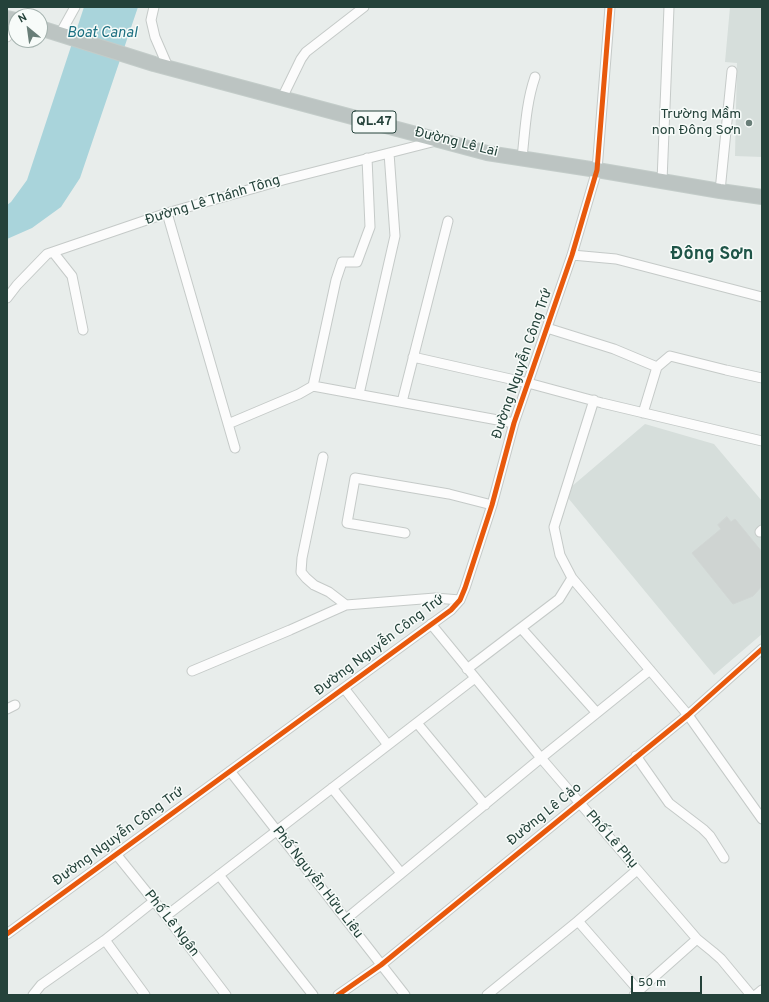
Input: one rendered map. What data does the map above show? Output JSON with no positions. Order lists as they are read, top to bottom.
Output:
{
  "streets": {
    "highway": ["QL.47", "Đường Lê Lai"],
    "street": [
      "Đường Lê Thánh Tông",
      "Đường Nguyễn Công Trứ",
      "Đường Lê Cảo",
      "Phố Lê Phụ",
      "Phố Nguyễn Hữu Liêu",
      "Phố Lê Ngân"
    ]
  },
  "crossings": [
    ["Đường Lê Lai", "Đường Lê Thánh Tông"],
    ["Đường Lê Lai", "Đường Nguyễn Công Trứ"],
    ["Đường Nguyễn Công Trứ", "Phố Lê Phụ"],
    ["Đường Nguyễn Công Trứ", "Phố Nguyễn Hữu Liêu"],
    ["Đường Nguyễn Công Trứ", "Phố Lê Ngân"],
    ["Đường Lê Cảo", "Phố Lê Phụ"],
    ["Đường Lê Cảo", "Phố Nguyễn Hữu Liêu"]
  ],
  "districts": ["Đông Sơn"],
  "water": ["Boat Canal"],
  "places": ["Trường Mầm non Đông Sơn"],
  "scale_bar": "50 m",
  "north": "top left"
}
